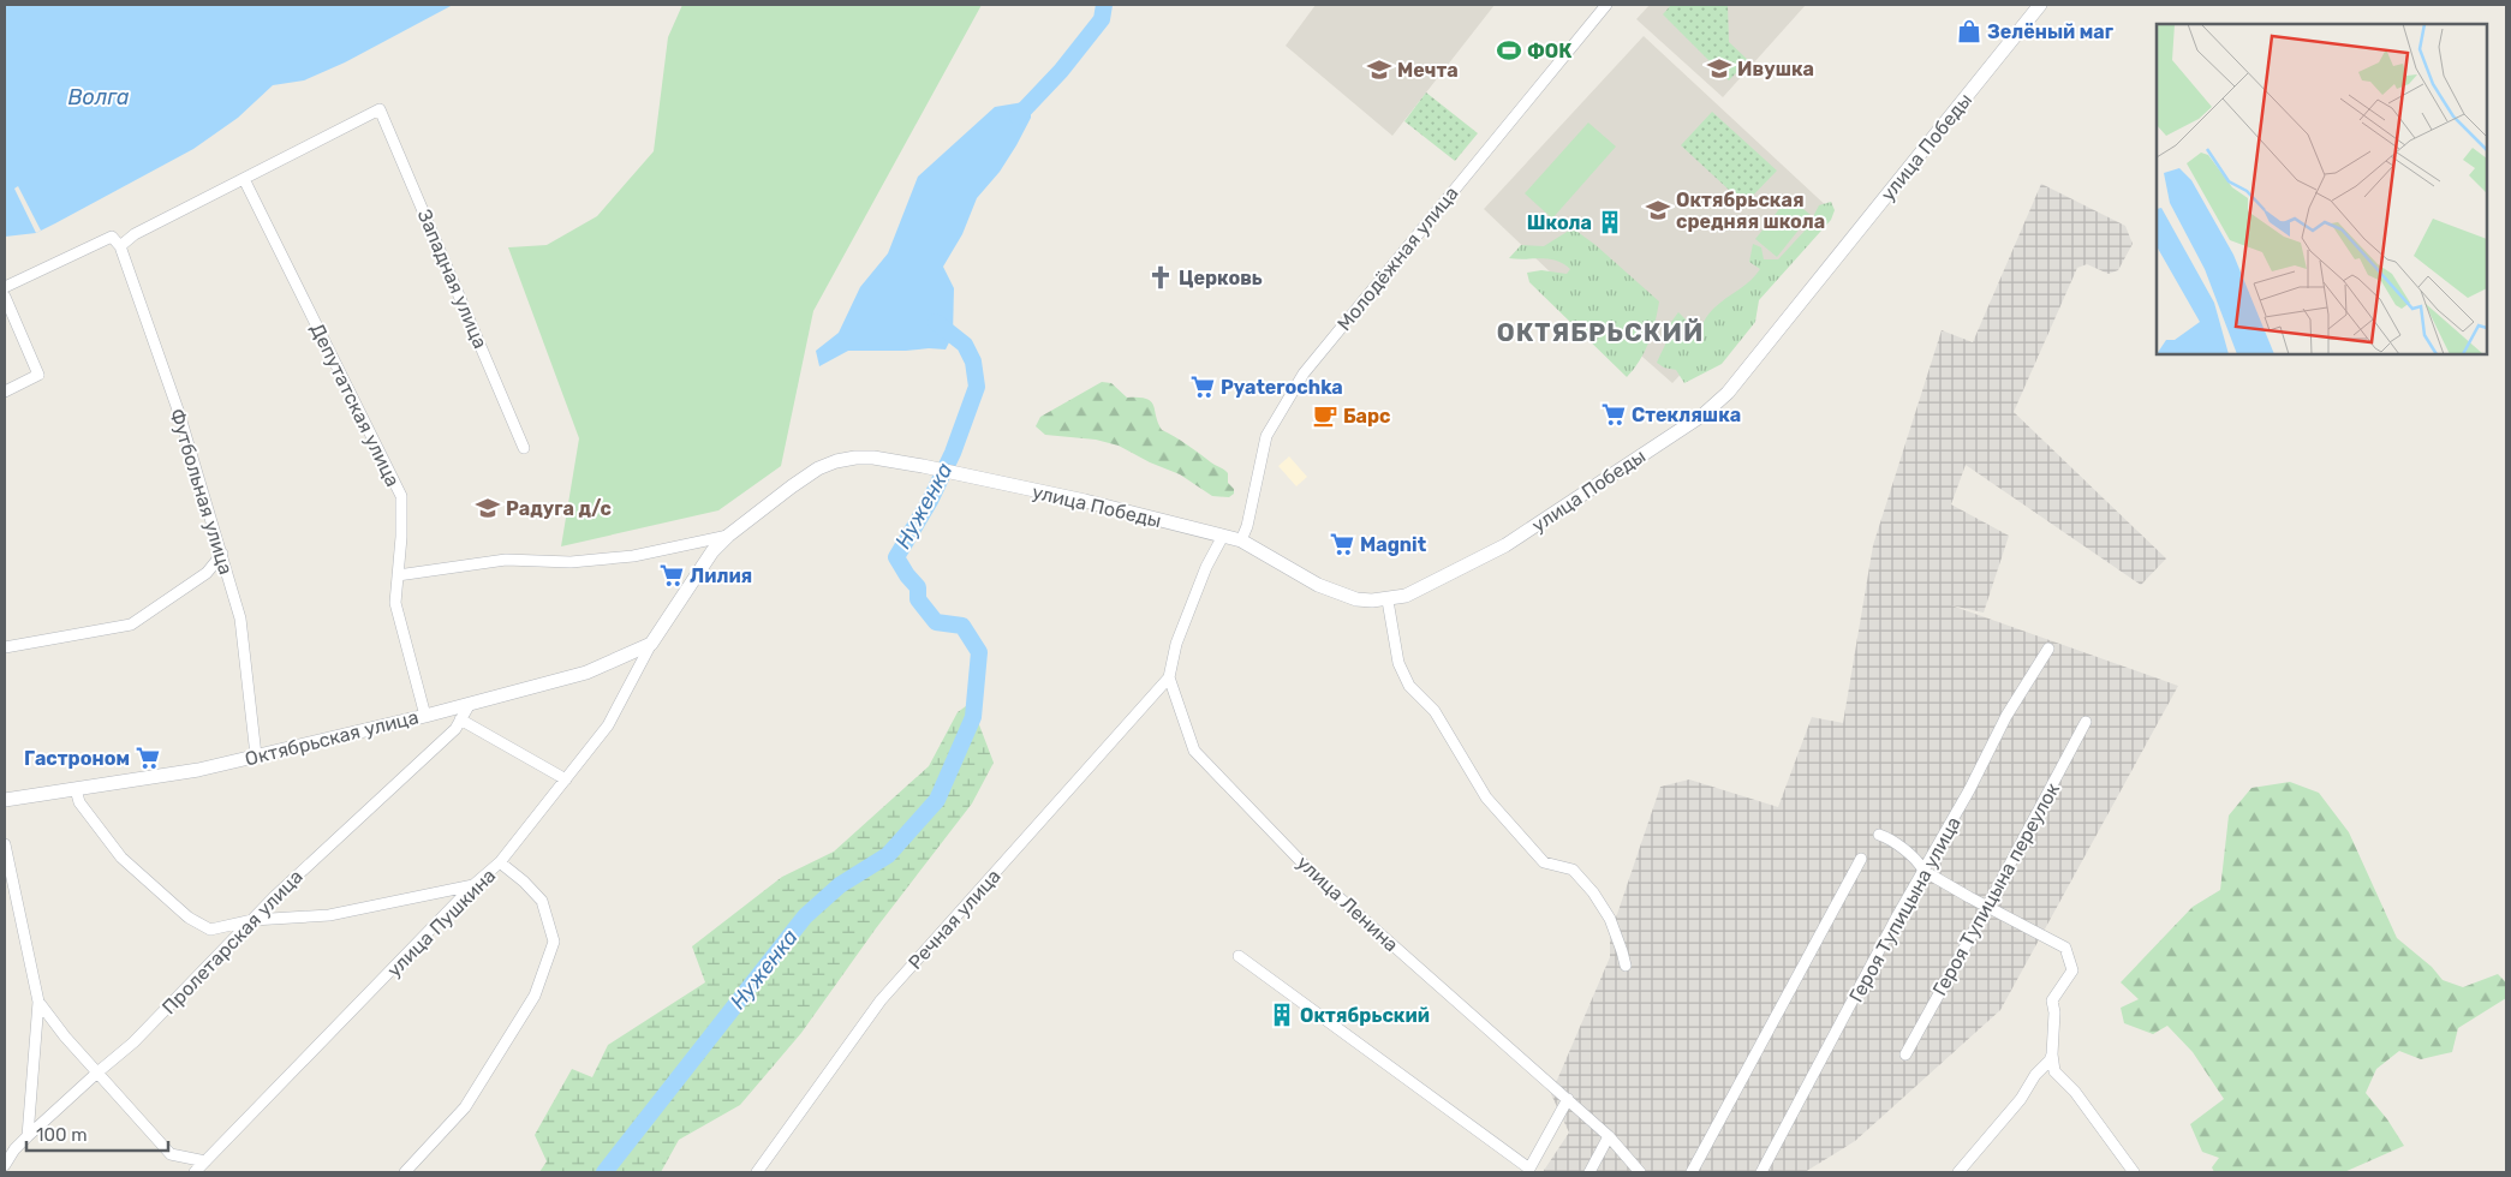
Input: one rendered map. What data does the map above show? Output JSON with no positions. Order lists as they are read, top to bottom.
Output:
{
  "streets": {
    "street": [
      "улица Победы",
      "Молодёжная улица",
      "Западная улица",
      "Депутатская улица",
      "Футбольная улица",
      "Октябрьская улица",
      "Героя Тупицына переулок",
      "улица Ленина",
      "Героя Тупицына улица",
      "Речная улица",
      "улица Пушкина",
      "Пролетарская улица"
    ]
  },
  "crossings": [
    ["улица Победы", "Молодёжная улица"],
    ["улица Победы", "Октябрьская улица"],
    ["улица Победы", "улица Пушкина"],
    ["Западная улица", "Депутатская улица"],
    ["Депутатская улица", "Октябрьская улица"],
    ["Футбольная улица", "Октябрьская улица"],
    ["Октябрьская улица", "улица Пушкина"],
    ["Октябрьская улица", "Пролетарская улица"],
    ["улица Ленина", "Речная улица"]
  ],
  "districts": ["ОКТЯБРЬСКИЙ"],
  "water": ["Волга", "Нуженка"],
  "places": {
    "shop": ["Зелёный маг"],
    "sports": ["ФОК"],
    "school or university": [
      "Ивушка",
      "Мечта",
      "Октябрьская средняя школа",
      "Радуга д/с"
    ],
    "building": ["Школа", "Октябрьский"],
    "church": ["Церковь"],
    "supermarket": [
      "Pyaterochka",
      "Стекляшка",
      "Magnit",
      "Лилия",
      "Гастроном"
    ],
    "cafe": ["Барс"]
  },
  "scale_bar": "100 m"
}
